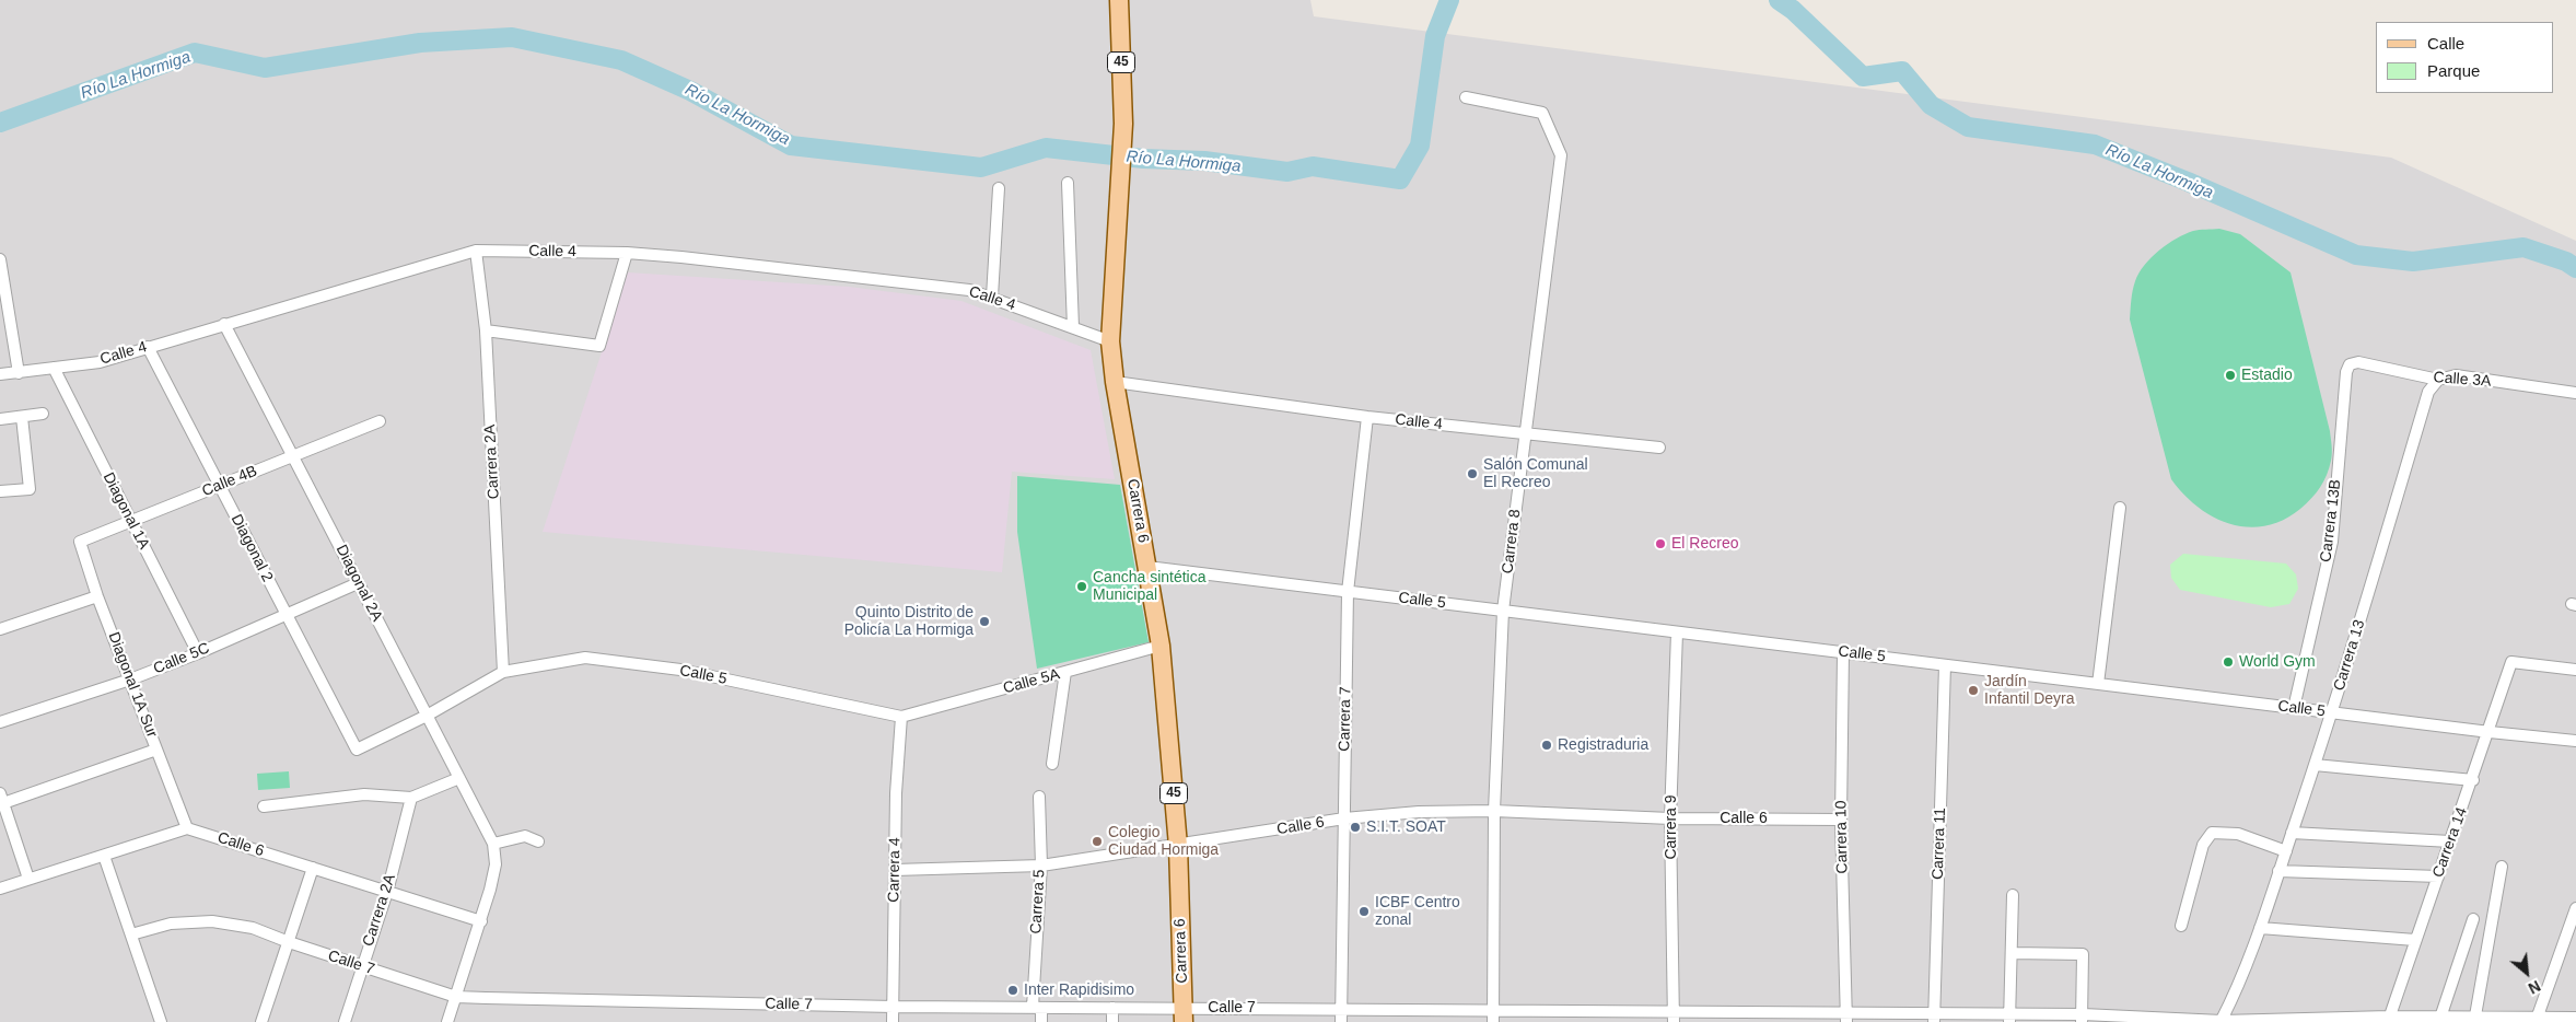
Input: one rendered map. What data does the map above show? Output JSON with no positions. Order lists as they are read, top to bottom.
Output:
{
  "streets": {
    "main road": ["45", "Carrera 6"],
    "street": [
      "Calle 4",
      "Calle 3A",
      "Carrera 2A",
      "Calle 4B",
      "Diagonal 1A",
      "Carrera 13B",
      "Carrera 8",
      "Diagonal 2",
      "Diagonal 2A",
      "Calle 5",
      "Carrera 13",
      "Calle 5C",
      "Calle 5A",
      "Diagonal 1A Sur",
      "Carrera 7",
      "Calle 6",
      "Carrera 9",
      "Carrera 10",
      "Carrera 14",
      "Carrera 11",
      "Carrera 4",
      "Carrera 5",
      "Calle 7"
    ]
  },
  "crossings": [
    ["Calle 4", "Carrera 2A"],
    ["Calle 4", "Diagonal 1A"],
    ["Calle 4", "Carrera 6"],
    ["Calle 4", "Carrera 8"],
    ["Calle 4", "Diagonal 2"],
    ["Calle 4", "Diagonal 2A"],
    ["Calle 4", "Carrera 7"],
    ["Calle 3A", "Carrera 13B"],
    ["Calle 3A", "Carrera 13"],
    ["Carrera 2A", "Calle 5"],
    ["Carrera 2A", "Calle 6"],
    ["Carrera 2A", "Calle 7"],
    ["Calle 4B", "Diagonal 1A"],
    ["Calle 4B", "Diagonal 2"],
    ["Calle 4B", "Diagonal 2A"],
    ["Calle 4B", "Diagonal 1A Sur"],
    ["Diagonal 1A", "Calle 5C"],
    ["Carrera 6", "Calle 5"],
    ["Carrera 6", "Calle 5A"],
    ["Carrera 6", "Calle 6"],
    ["Carrera 6", "Calle 7"],
    ["Carrera 13B", "Calle 5"],
    ["Carrera 8", "Calle 5"],
    ["Carrera 8", "Calle 6"],
    ["Carrera 8", "Calle 7"],
    ["Diagonal 2", "Diagonal 2A"],
    ["Diagonal 2", "Calle 5C"],
    ["Diagonal 2A", "Calle 5C"],
    ["Calle 5", "Carrera 13"],
    ["Calle 5", "Calle 5A"],
    ["Calle 5", "Carrera 7"],
    ["Calle 5", "Carrera 9"],
    ["Calle 5", "Carrera 10"],
    ["Calle 5", "Carrera 14"],
    ["Calle 5", "Carrera 11"],
    ["Calle 5", "Carrera 4"],
    ["Carrera 13", "Calle 7"],
    ["Calle 5C", "Diagonal 1A Sur"],
    ["Calle 5A", "Carrera 4"],
    ["Diagonal 1A Sur", "Calle 6"],
    ["Carrera 7", "Calle 6"],
    ["Carrera 7", "Calle 7"],
    ["Calle 6", "Carrera 9"],
    ["Calle 6", "Carrera 10"],
    ["Calle 6", "Carrera 4"],
    ["Calle 6", "Carrera 5"],
    ["Carrera 9", "Calle 7"],
    ["Carrera 10", "Calle 7"],
    ["Carrera 14", "Calle 7"],
    ["Carrera 11", "Calle 7"],
    ["Carrera 4", "Calle 7"],
    ["Carrera 5", "Calle 7"]
  ],
  "water": ["Río La Hormiga"],
  "places": [
    "Estadio",
    "Salón Comunal El Recreo",
    "El Recreo",
    "Cancha sintética Municipal",
    "Quinto Distrito de Policía La Hormiga",
    "World Gym",
    "Jardín Infantil Deyra",
    "Registraduria",
    "S.I.T. SOAT",
    "Colegio Ciudad Hormiga",
    "ICBF Centro zonal",
    "Inter Rapidisimo"
  ],
  "legend": ["Calle", "Parque"],
  "north": "bottom right"
}
